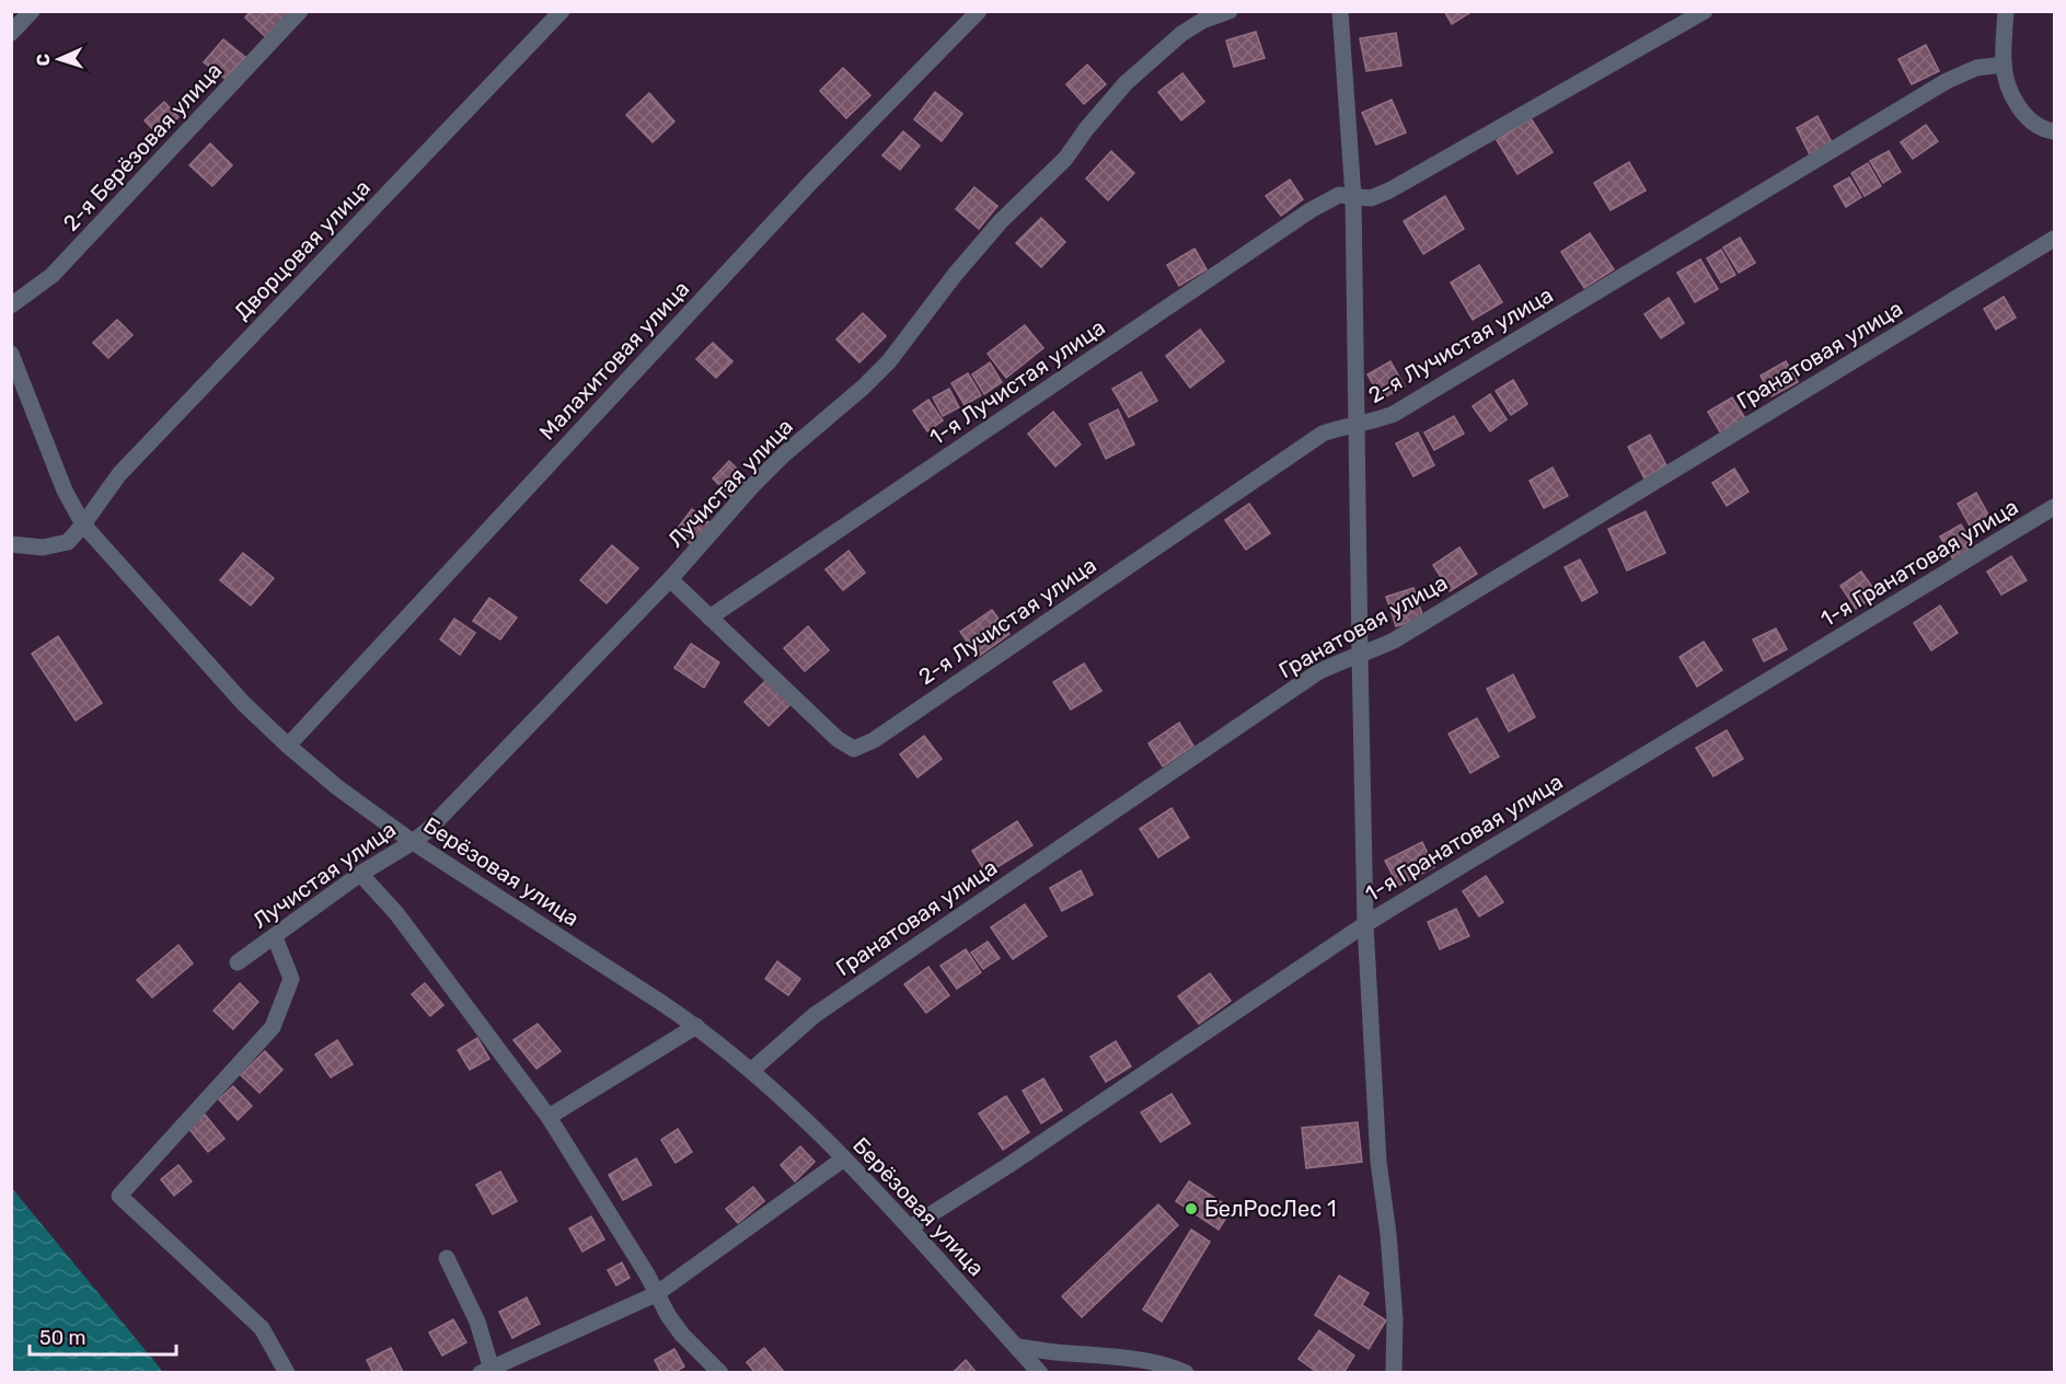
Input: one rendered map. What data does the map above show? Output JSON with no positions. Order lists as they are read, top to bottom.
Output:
{
  "streets": {
    "street": [
      "2-я Берёзовая улица",
      "Дворцовая улица",
      "2-я Лучистая улица",
      "Гранатовая улица",
      "Малахитовая улица",
      "1-я Лучистая улица",
      "Лучистая улица",
      "1-я Гранатовая улица",
      "Берёзовая улица"
    ]
  },
  "crossings": [
    ["Дворцовая улица", "Берёзовая улица"],
    ["2-я Лучистая улица", "1-я Лучистая улица"],
    ["Гранатовая улица", "Берёзовая улица"],
    ["Малахитовая улица", "Берёзовая улица"],
    ["Лучистая улица", "Берёзовая улица"],
    ["1-я Гранатовая улица", "Берёзовая улица"]
  ],
  "places": ["БелРосЛес 1"],
  "scale_bar": "50 m",
  "north": "left"
}
